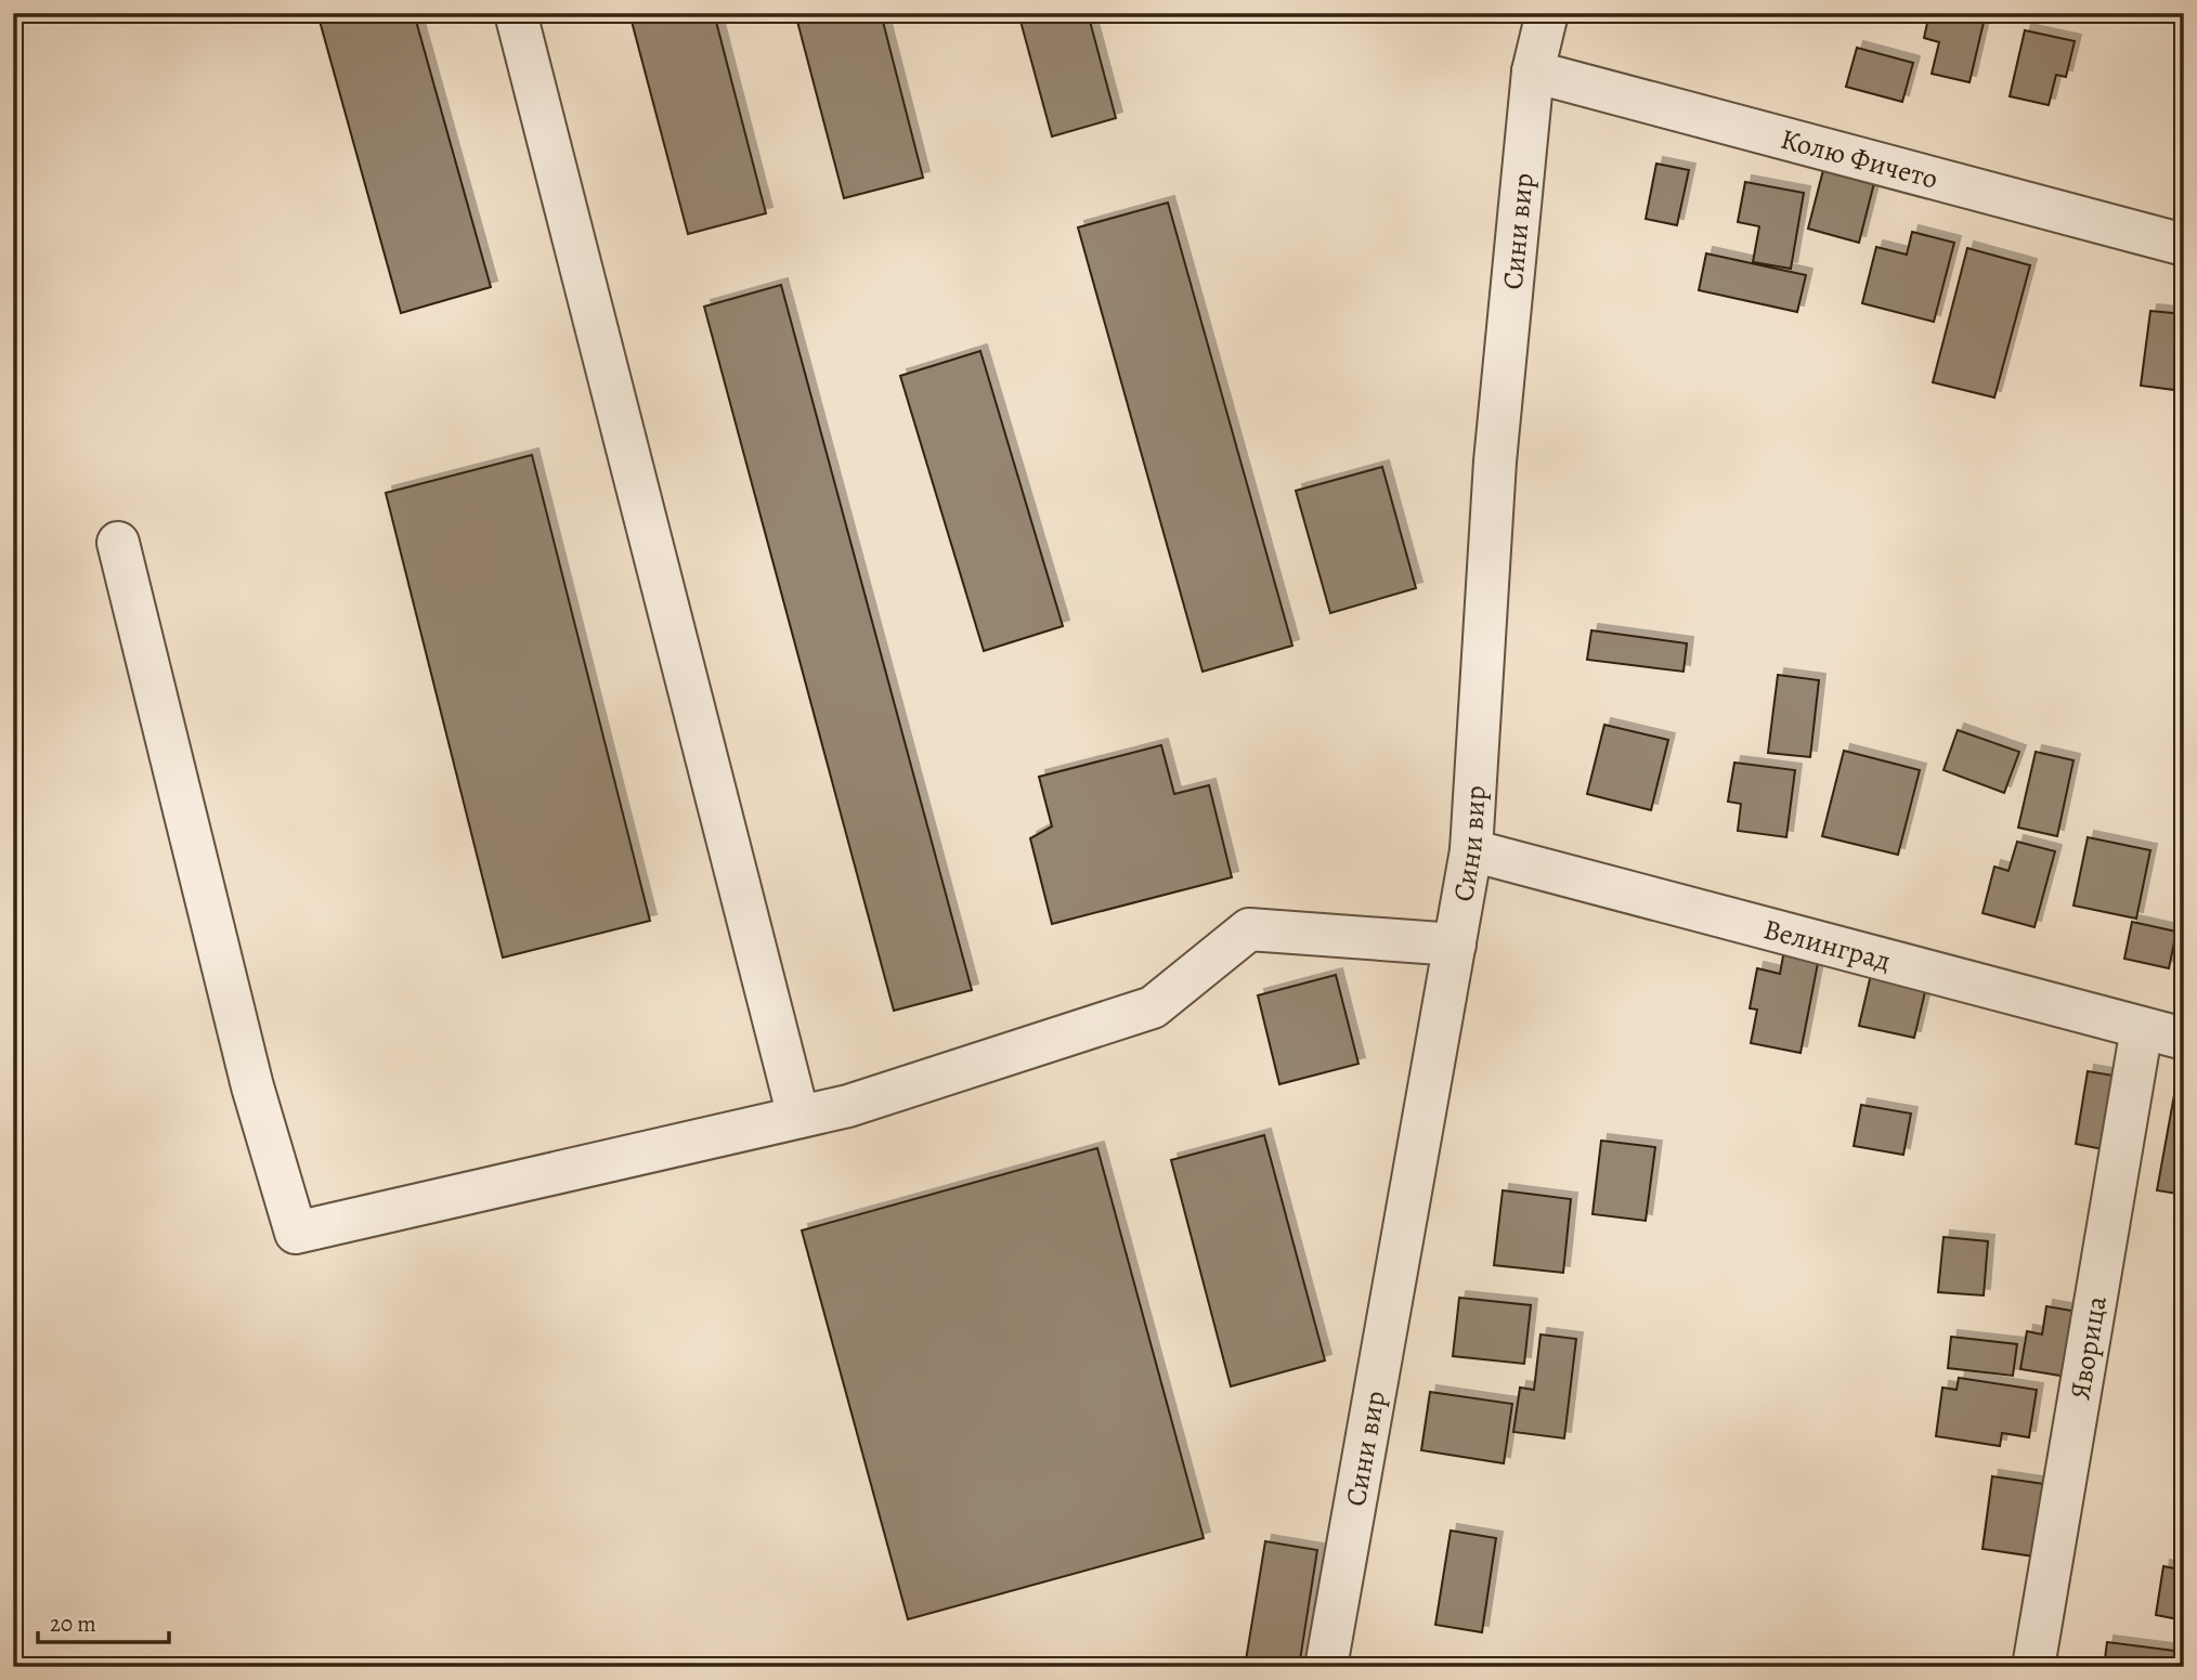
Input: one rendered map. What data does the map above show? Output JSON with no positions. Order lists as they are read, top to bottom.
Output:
{
  "streets": {
    "street": [
      "Колю Фичето",
      "Сини вир",
      "Велинград",
      "Яворица"
    ]
  },
  "crossings": [
    ["Колю Фичето", "Сини вир"],
    ["Сини вир", "Велинград"],
    ["Велинград", "Яворица"]
  ],
  "scale_bar": "20 m"
}
